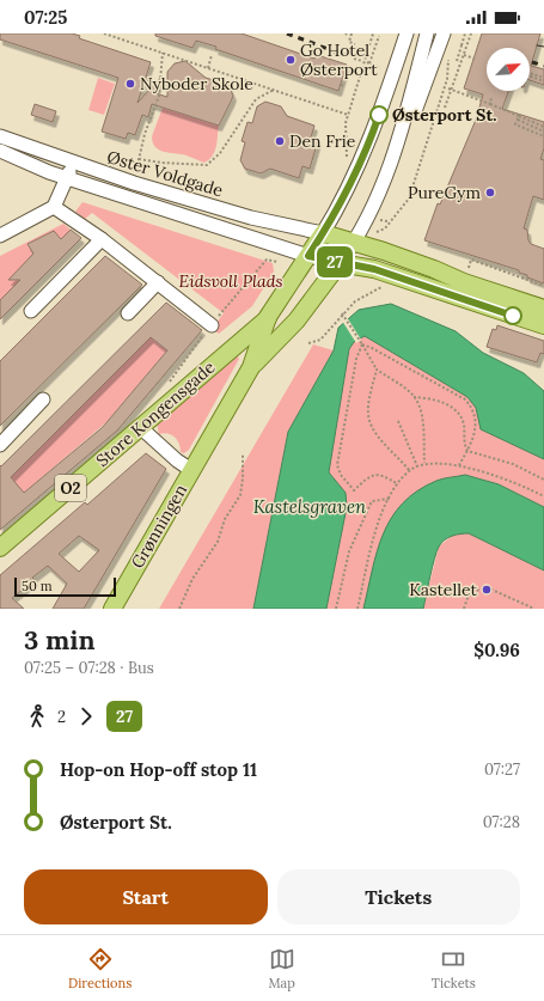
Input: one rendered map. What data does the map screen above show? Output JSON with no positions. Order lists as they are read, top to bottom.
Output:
{
  "streets": {
    "main road": ["Store Kongensgade", "O2", "Grønningen"],
    "street": ["Øster Voldgade"]
  },
  "crossings": [
    ["Øster Voldgade", "O2"],
    ["Øster Voldgade", "Grønningen"],
    ["Store Kongensgade", "Grønningen"],
    ["O2", "Grønningen"]
  ],
  "water": ["Kastelsgraven"],
  "parks": ["Eidsvoll Plads"],
  "places": [
    "Go Hotel Østerport",
    "Nyboder Skole",
    "Østerport St.",
    "Den Frie",
    "PureGym",
    "Kastellet"
  ],
  "lines": ["bus line 27"],
  "scale_bar": "50 m",
  "north": "top right",
  "page": {
    "status": "07:25",
    "on_map": "27",
    "scale": "50 m",
    "heading": ["3 min", "07:25 – 07:28 · Bus", "$0.96"],
    "legs": ["2", "27"],
    "list": [
      {
        "name": "Hop-on Hop-off stop 11",
        "value": "07:27"
      },
      {
        "name": "Østerport St.",
        "value": "07:28"
      }
    ],
    "buttons": ["Start", "Tickets"],
    "tabs": ["Directions", "Map", "Tickets"]
  }
}
